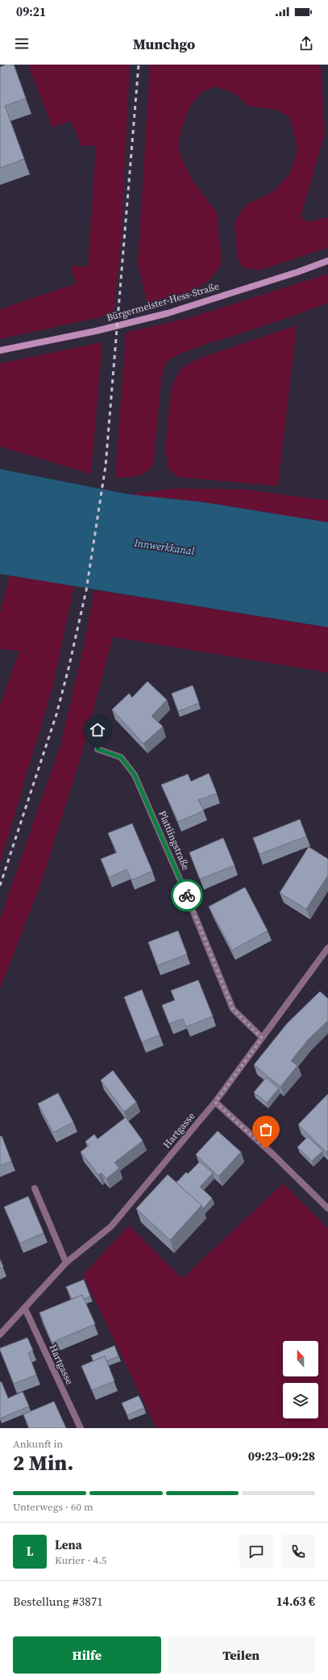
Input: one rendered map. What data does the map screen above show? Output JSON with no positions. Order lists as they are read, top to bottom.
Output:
{
  "streets": {
    "main road": ["Bürgermeister-Hess-Straße"],
    "street": ["Plattlingstraße", "Hartgasse"]
  },
  "crossings": [
    ["Plattlingstraße", "Hartgasse"]
  ],
  "water": ["Innwerkkanal"],
  "north": "top",
  "page": {
    "status": "09:21",
    "header": "Munchgo",
    "heading": ["2 Min.", "Ankunft in", "09:23–09:28"],
    "panel": [
      "Lena",
      "Kurier · 4.5",
      "Bestellung #3871",
      "14.63 €"
    ],
    "bar": "Unterwegs · 60 m",
    "round": "L",
    "buttons": ["Hilfe", "Teilen"]
  }
}
